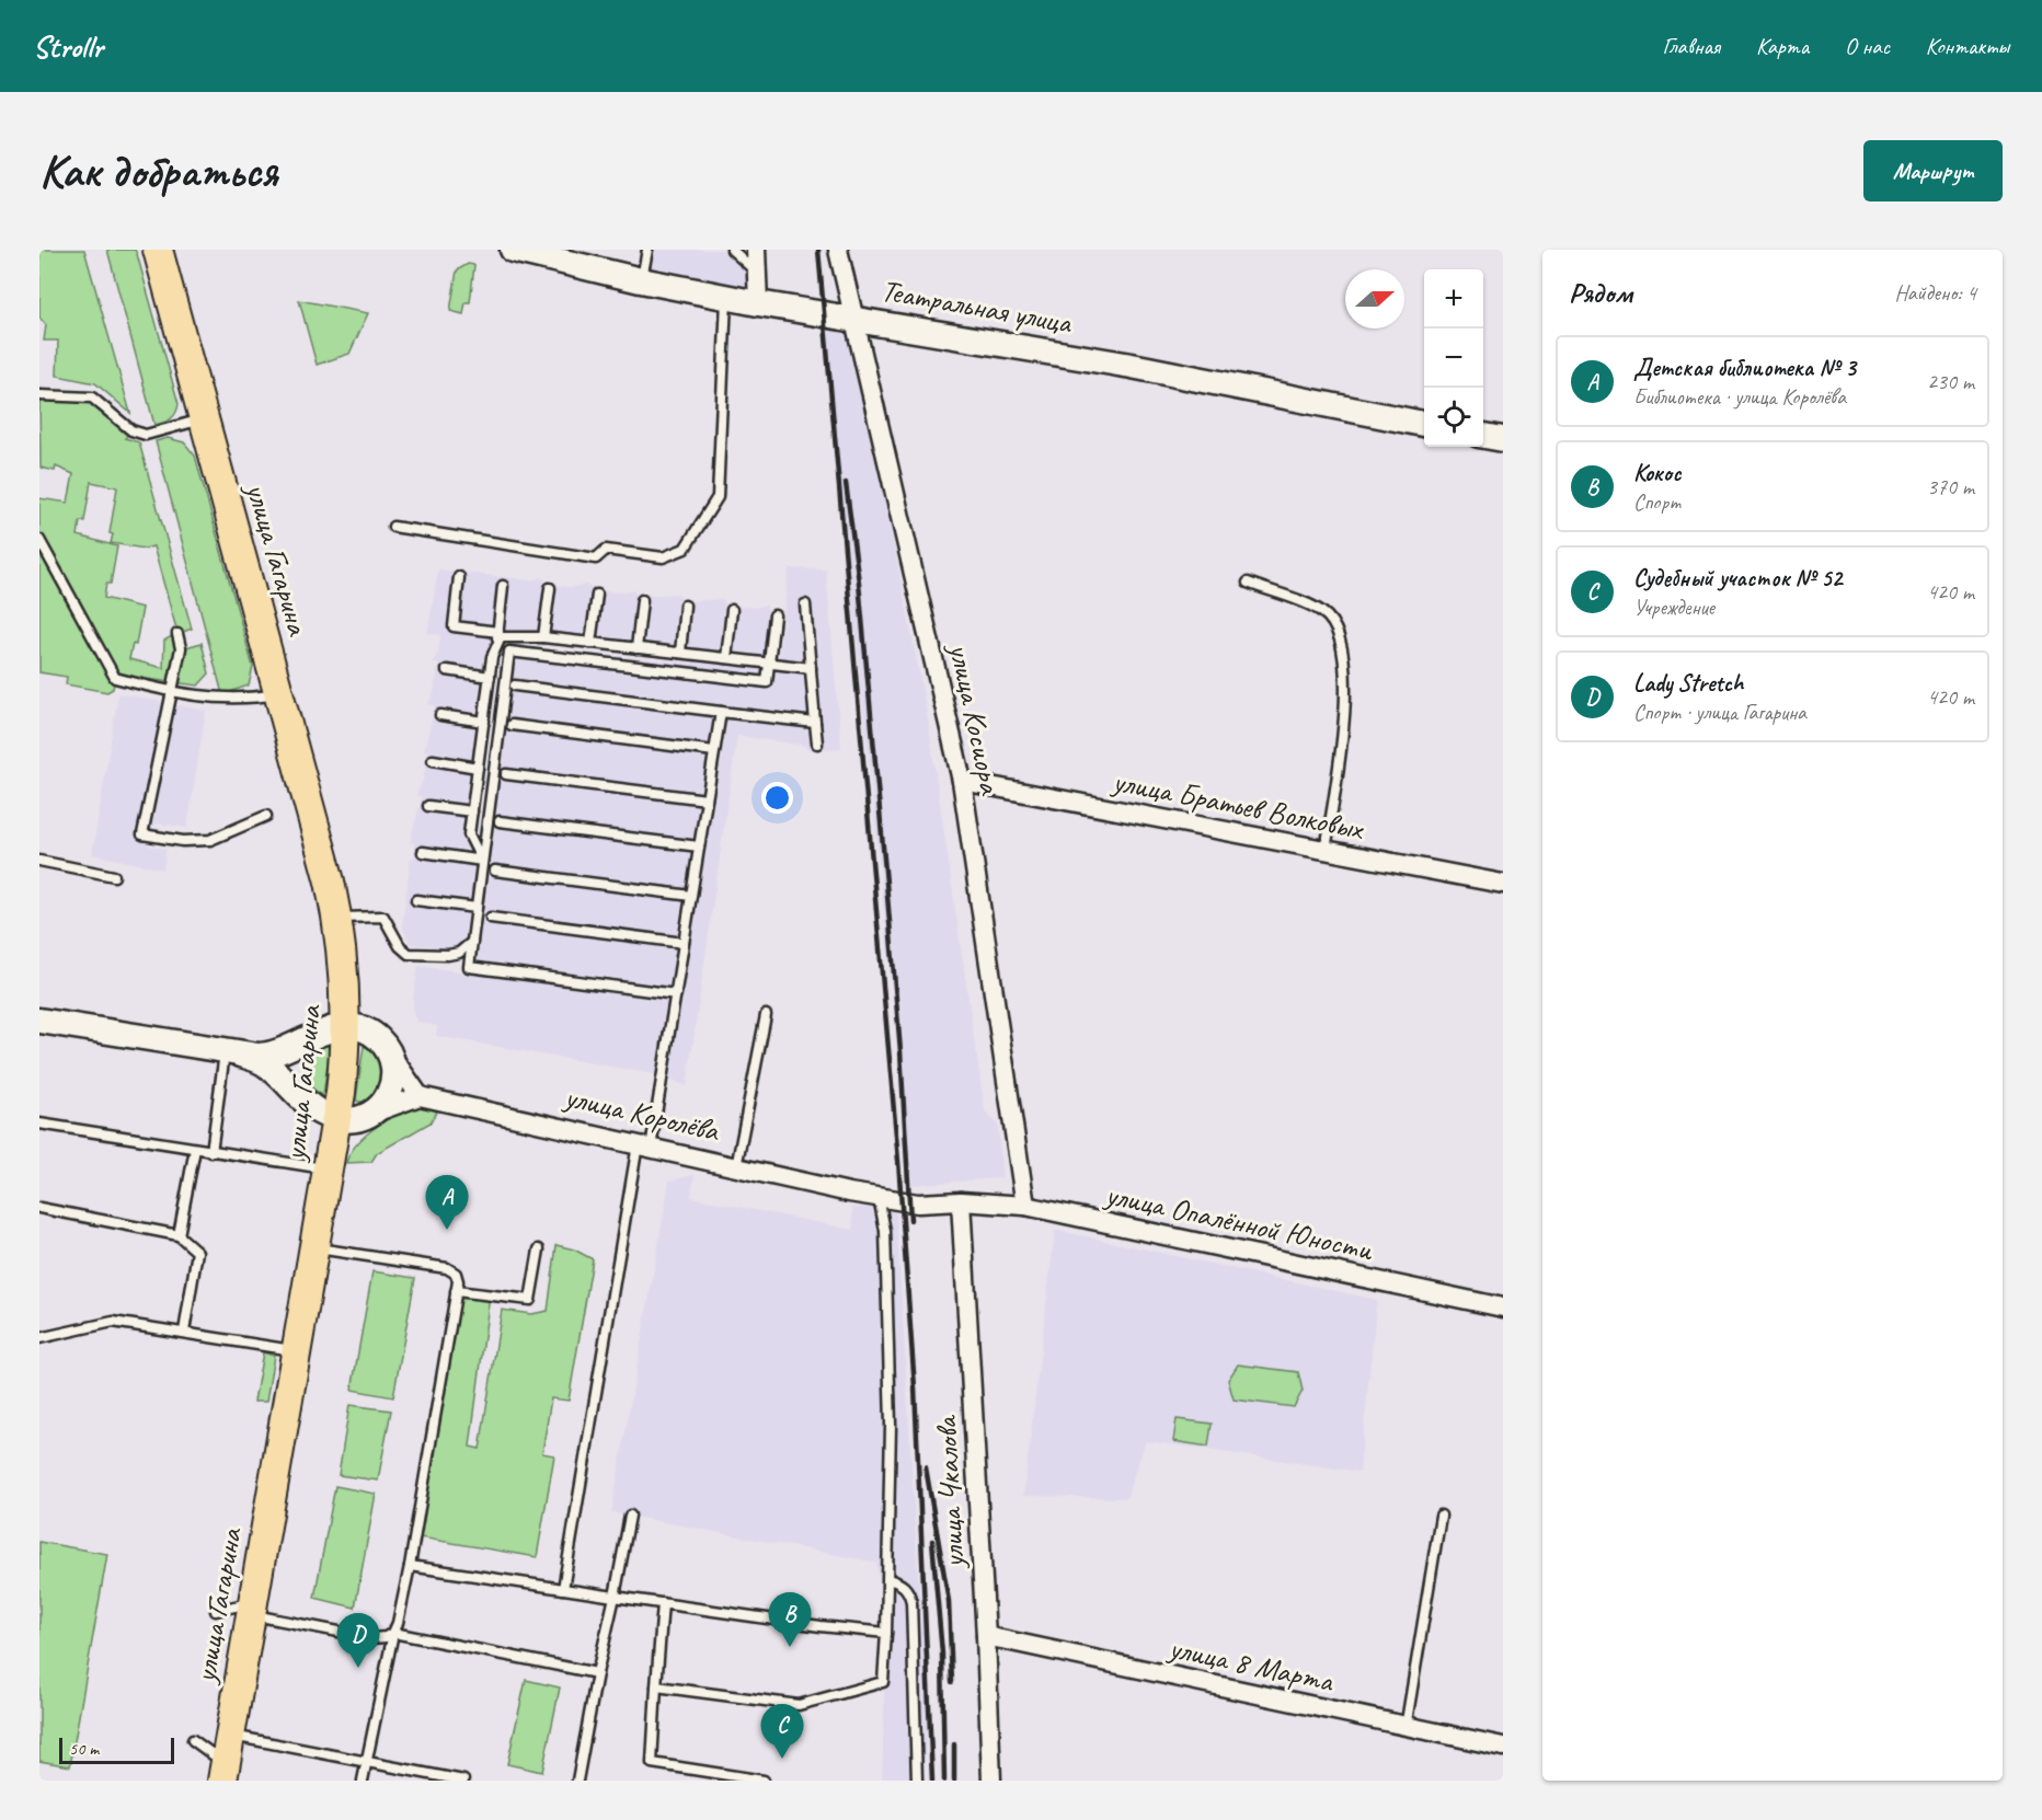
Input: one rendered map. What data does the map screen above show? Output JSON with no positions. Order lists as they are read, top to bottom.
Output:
{
  "streets": {
    "main road": ["улица Гагарина"],
    "street": [
      "Театральная улица",
      "улица Косиора",
      "улица Братьев Волковых",
      "улица Королёва",
      "улица Опалённой Юности",
      "улица Чкалова",
      "улица 8 Марта"
    ]
  },
  "crossings": [
    ["Театральная улица", "улица Косиора"],
    ["улица Косиора", "улица Братьев Волковых"],
    ["улица Косиора", "улица Опалённой Юности"],
    ["улица Королёва", "улица Опалённой Юности"],
    ["улица Опалённой Юности", "улица Чкалова"],
    ["улица Чкалова", "улица 8 Марта"]
  ],
  "scale_bar": "50 m",
  "north": "right",
  "page": {
    "header": "Strollr",
    "nav": [
      "Главная",
      "Карта",
      "О нас",
      "Контакты"
    ],
    "buttons": "Маршрут",
    "title": "Как добраться",
    "heading": ["Рядом", "Найдено: 4"],
    "map_buttons": ["+", "−"],
    "list": [
      {
        "mark": "A",
        "name": "Детская библиотека № 3",
        "note": "Библиотека · улица Королёва",
        "value": "230 m"
      },
      {
        "mark": "B",
        "name": "Кокос",
        "note": "Спорт",
        "value": "370 m"
      },
      {
        "mark": "C",
        "name": "Судебный участок № 52",
        "note": "Учреждение",
        "value": "420 m"
      },
      {
        "mark": "D",
        "name": "Lady Stretch",
        "note": "Спорт · улица Гагарина",
        "value": "420 m"
      }
    ],
    "pins": [
      "A",
      "B",
      "D",
      "C"
    ],
    "scale": "50 m"
  }
}
